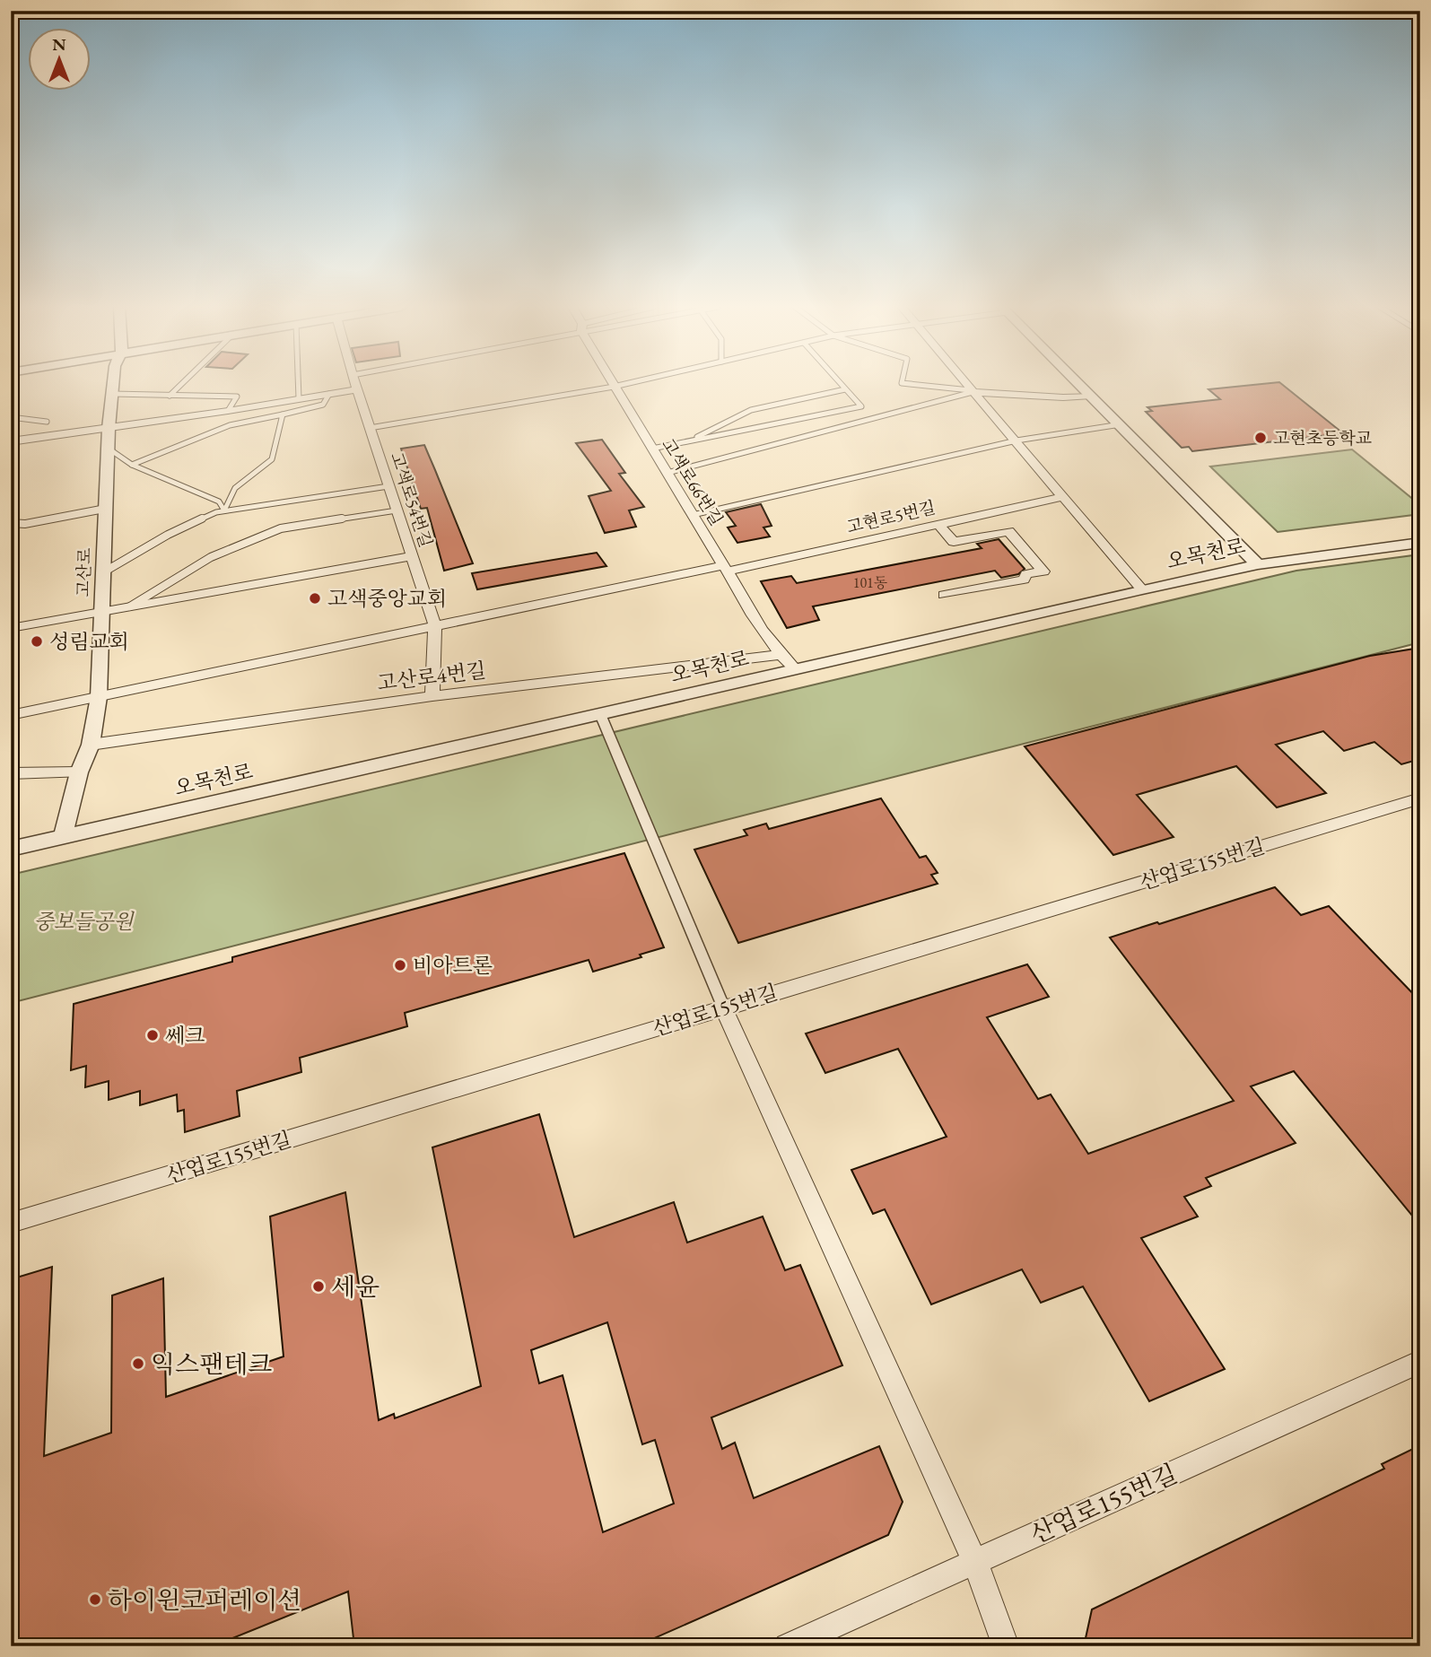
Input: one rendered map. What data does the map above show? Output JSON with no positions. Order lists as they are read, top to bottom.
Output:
{
  "streets": {
    "street": [
      "고색로66번길",
      "고색로54번길",
      "고현로5번길",
      "오목천로",
      "고산로",
      "고산로4번길",
      "산업로155번길"
    ]
  },
  "crossings": [
    ["고색로66번길", "고현로5번길"],
    ["고색로66번길", "오목천로"],
    ["고색로66번길", "고산로4번길"],
    ["고색로54번길", "고현로5번길"],
    ["고색로54번길", "고산로4번길"],
    ["고현로5번길", "고산로"],
    ["오목천로", "고산로"],
    ["고산로", "고산로4번길"]
  ],
  "parks": ["중보들공원"],
  "places": [
    "고현초등학교",
    "고색중앙교회",
    "성림교회",
    "비아트론",
    "쎄크",
    "세윤",
    "익스팬테크",
    "하이윈코퍼레이션"
  ],
  "house_numbers": ["101동"],
  "north": "top"
}
